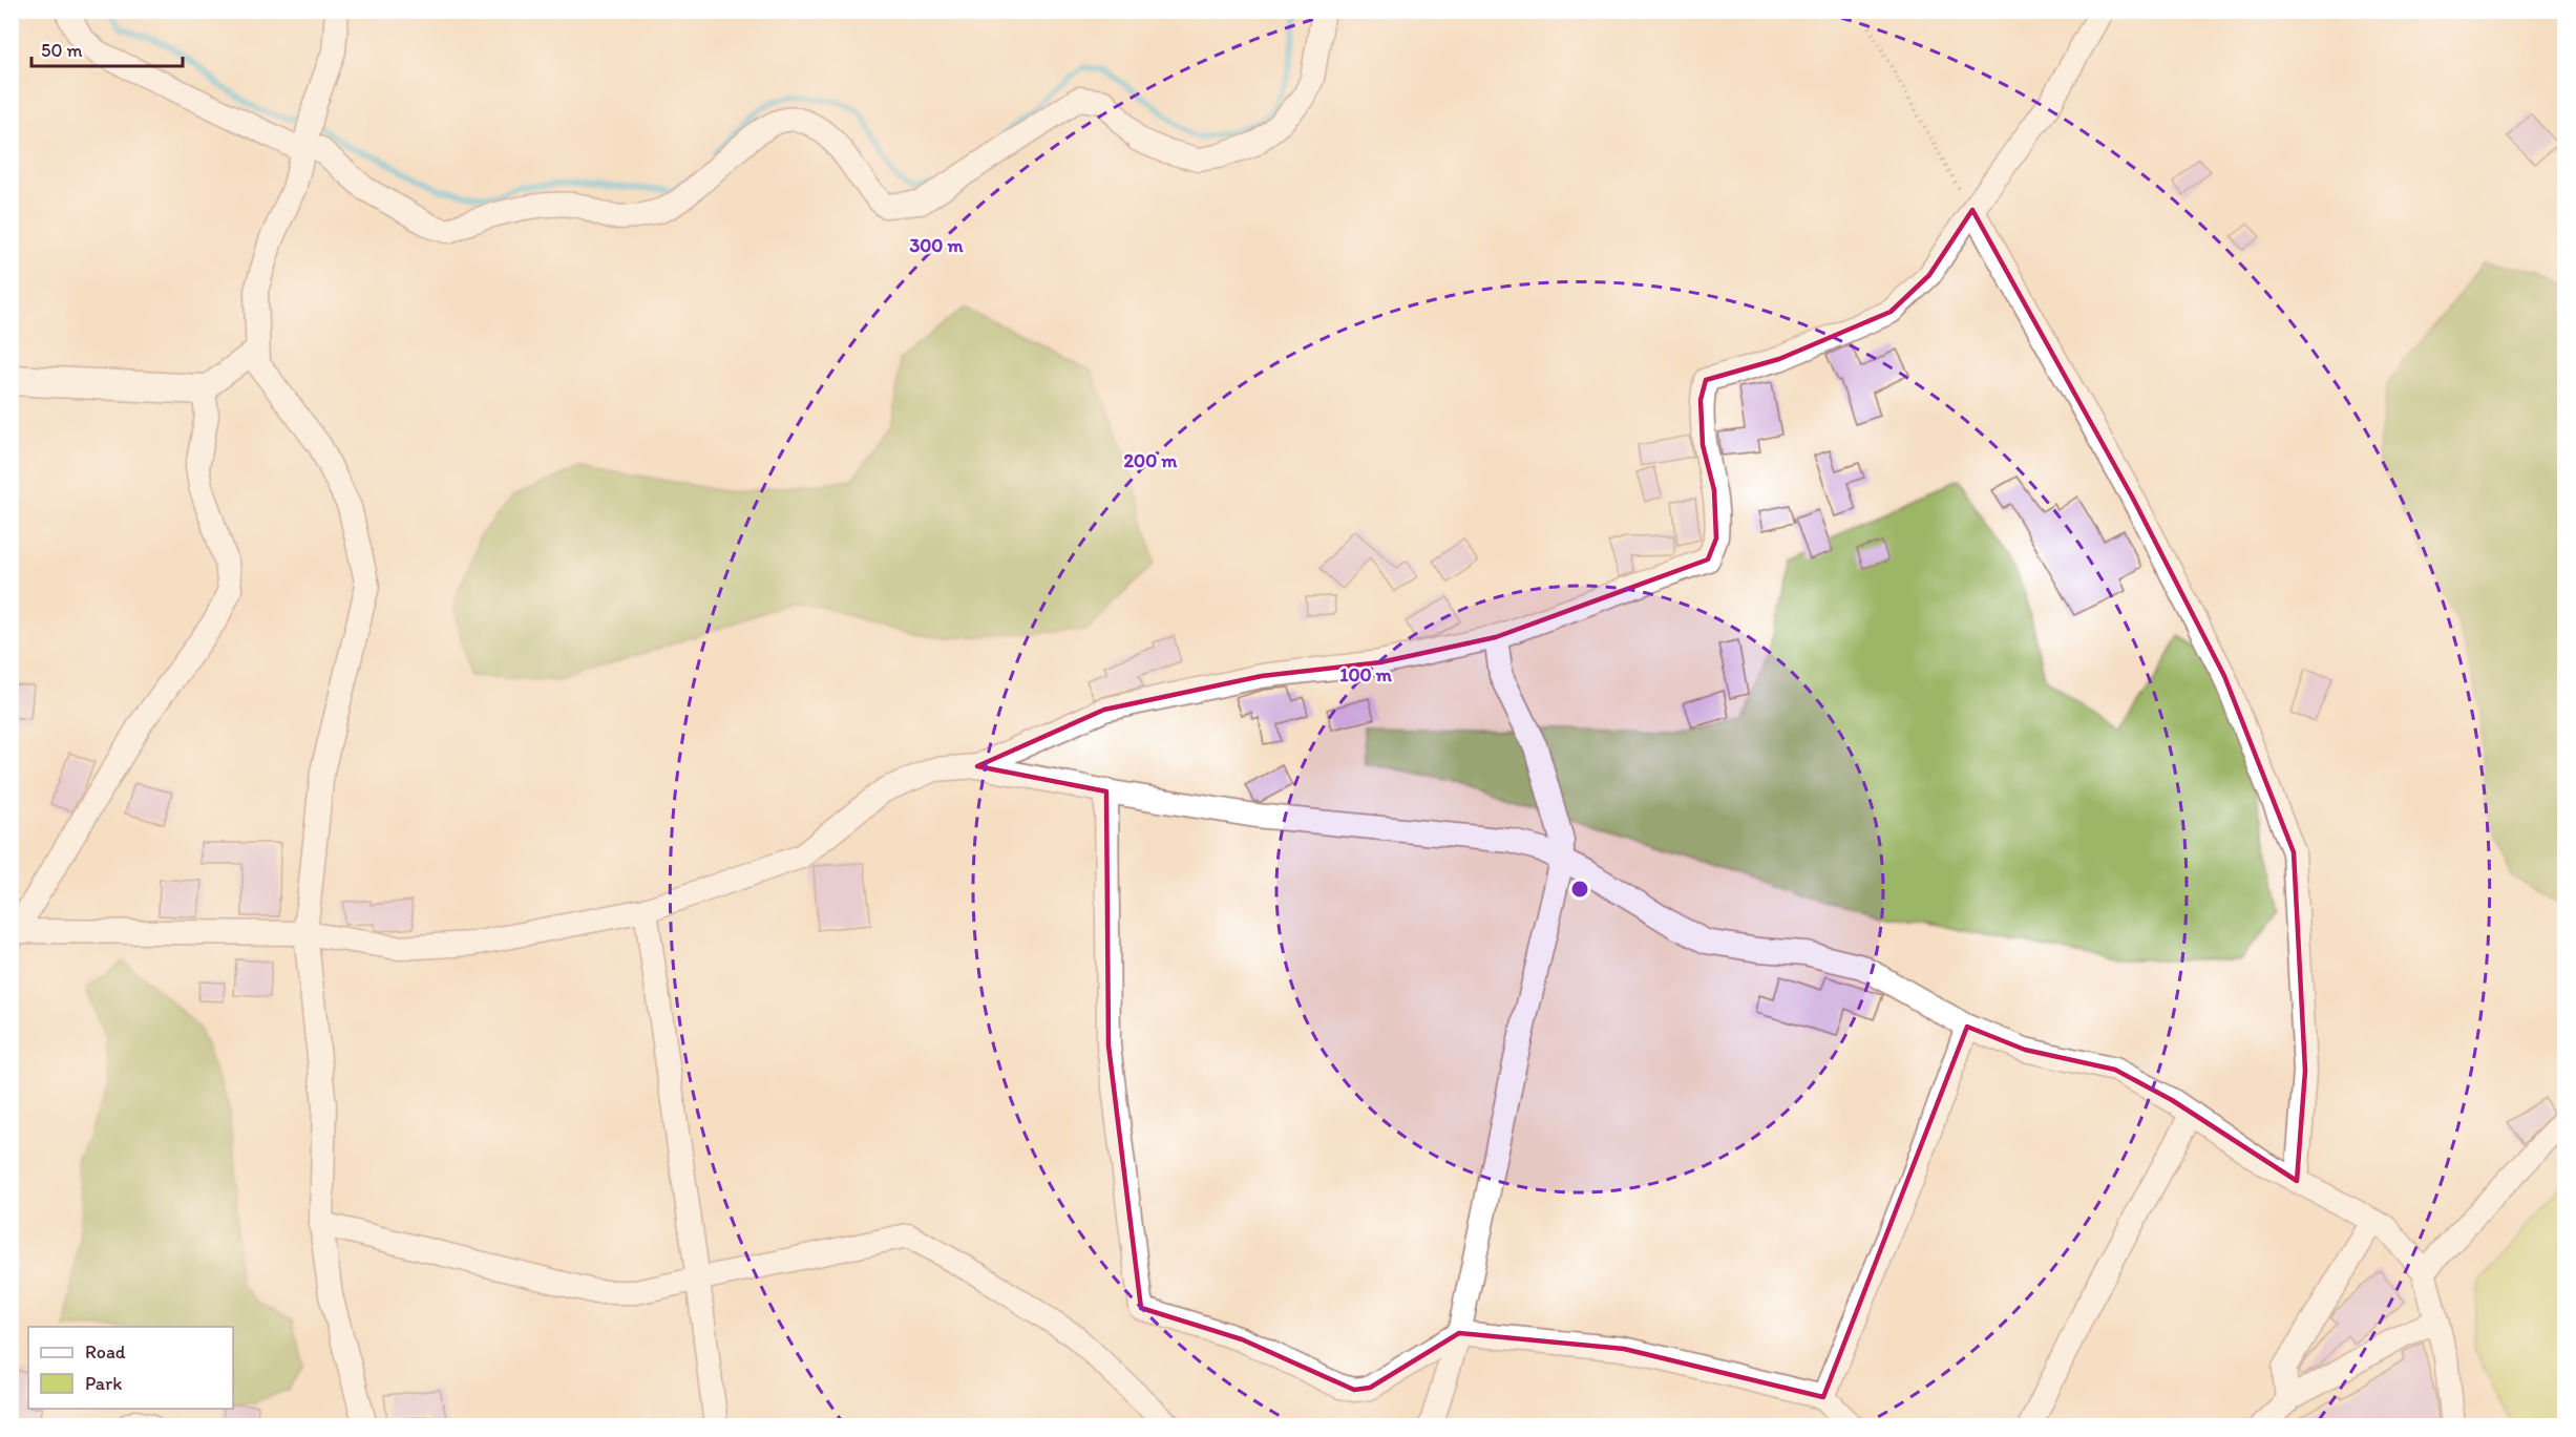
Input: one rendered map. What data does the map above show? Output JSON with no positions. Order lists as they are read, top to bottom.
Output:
{
  "legend": ["Road", "Park"],
  "scale_bar": "50 m",
  "rings": ["300 m", "200 m", "100 m"]
}
